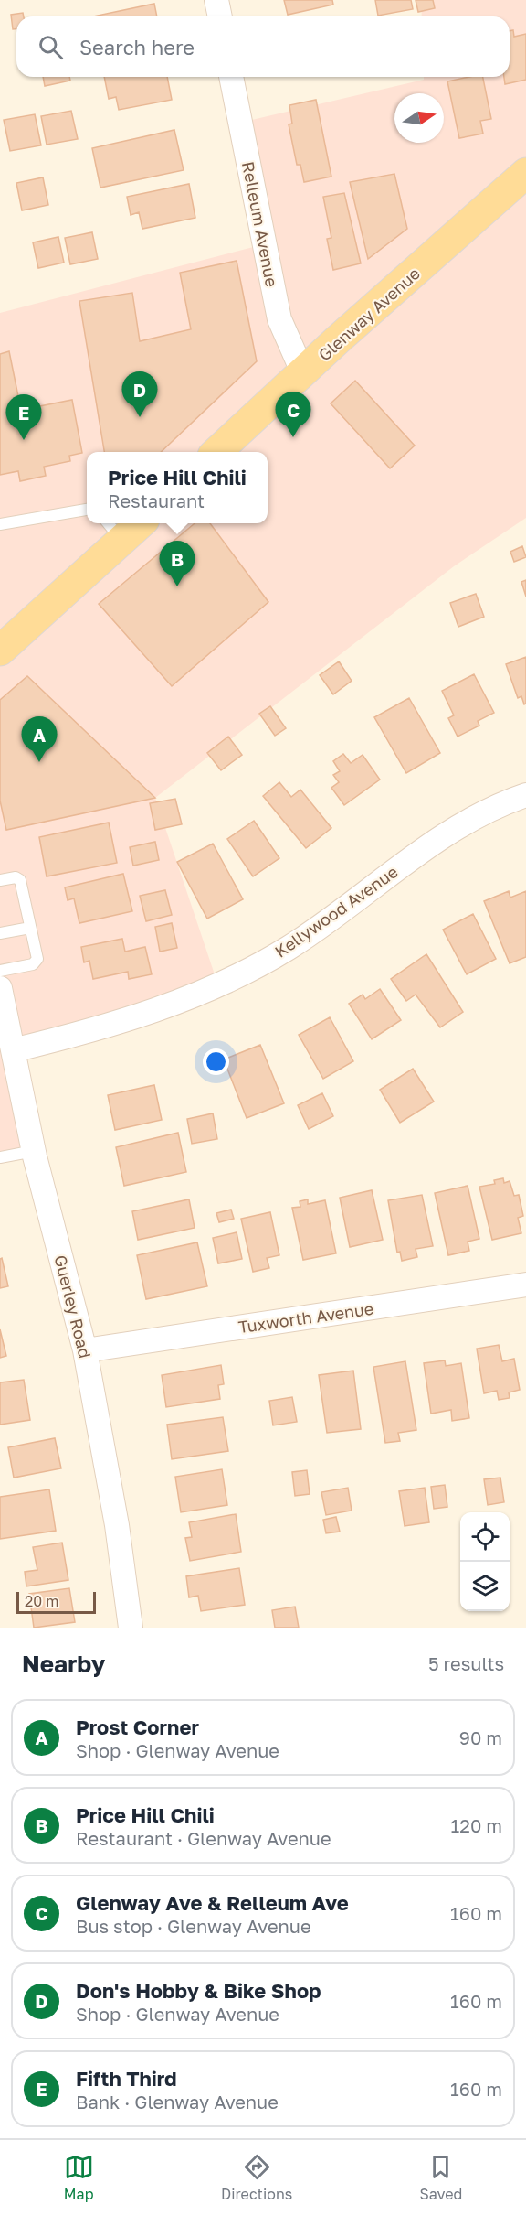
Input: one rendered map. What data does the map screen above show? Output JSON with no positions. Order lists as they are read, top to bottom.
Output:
{
  "streets": {
    "main road": ["Glenway Avenue"],
    "street": [
      "Relleum Avenue",
      "Kellywood Avenue",
      "Guerley Road",
      "Tuxworth Avenue"
    ]
  },
  "crossings": [
    ["Relleum Avenue", "Glenway Avenue"],
    ["Kellywood Avenue", "Guerley Road"],
    ["Guerley Road", "Tuxworth Avenue"]
  ],
  "scale_bar": "20 m",
  "north": "right",
  "page": {
    "search": "Search here",
    "pins": [
      "D",
      "C",
      "E",
      "B",
      "A"
    ],
    "popup": ["Price Hill Chili", "Restaurant"],
    "scale": "20 m",
    "heading": ["Nearby", "5 results"],
    "list": [
      {
        "mark": "A",
        "name": "Prost Corner",
        "note": "Shop · Glenway Avenue",
        "value": "90 m"
      },
      {
        "mark": "B",
        "name": "Price Hill Chili",
        "note": "Restaurant · Glenway Avenue",
        "value": "120 m"
      },
      {
        "mark": "C",
        "name": "Glenway Ave & Relleum Ave",
        "note": "Bus stop · Glenway Avenue",
        "value": "160 m"
      },
      {
        "mark": "D",
        "name": "Don's Hobby & Bike Shop",
        "note": "Shop · Glenway Avenue",
        "value": "160 m"
      },
      {
        "mark": "E",
        "name": "Fifth Third",
        "note": "Bank · Glenway Avenue",
        "value": "160 m"
      }
    ],
    "nav": ["Map", "Directions", "Saved"]
  }
}
